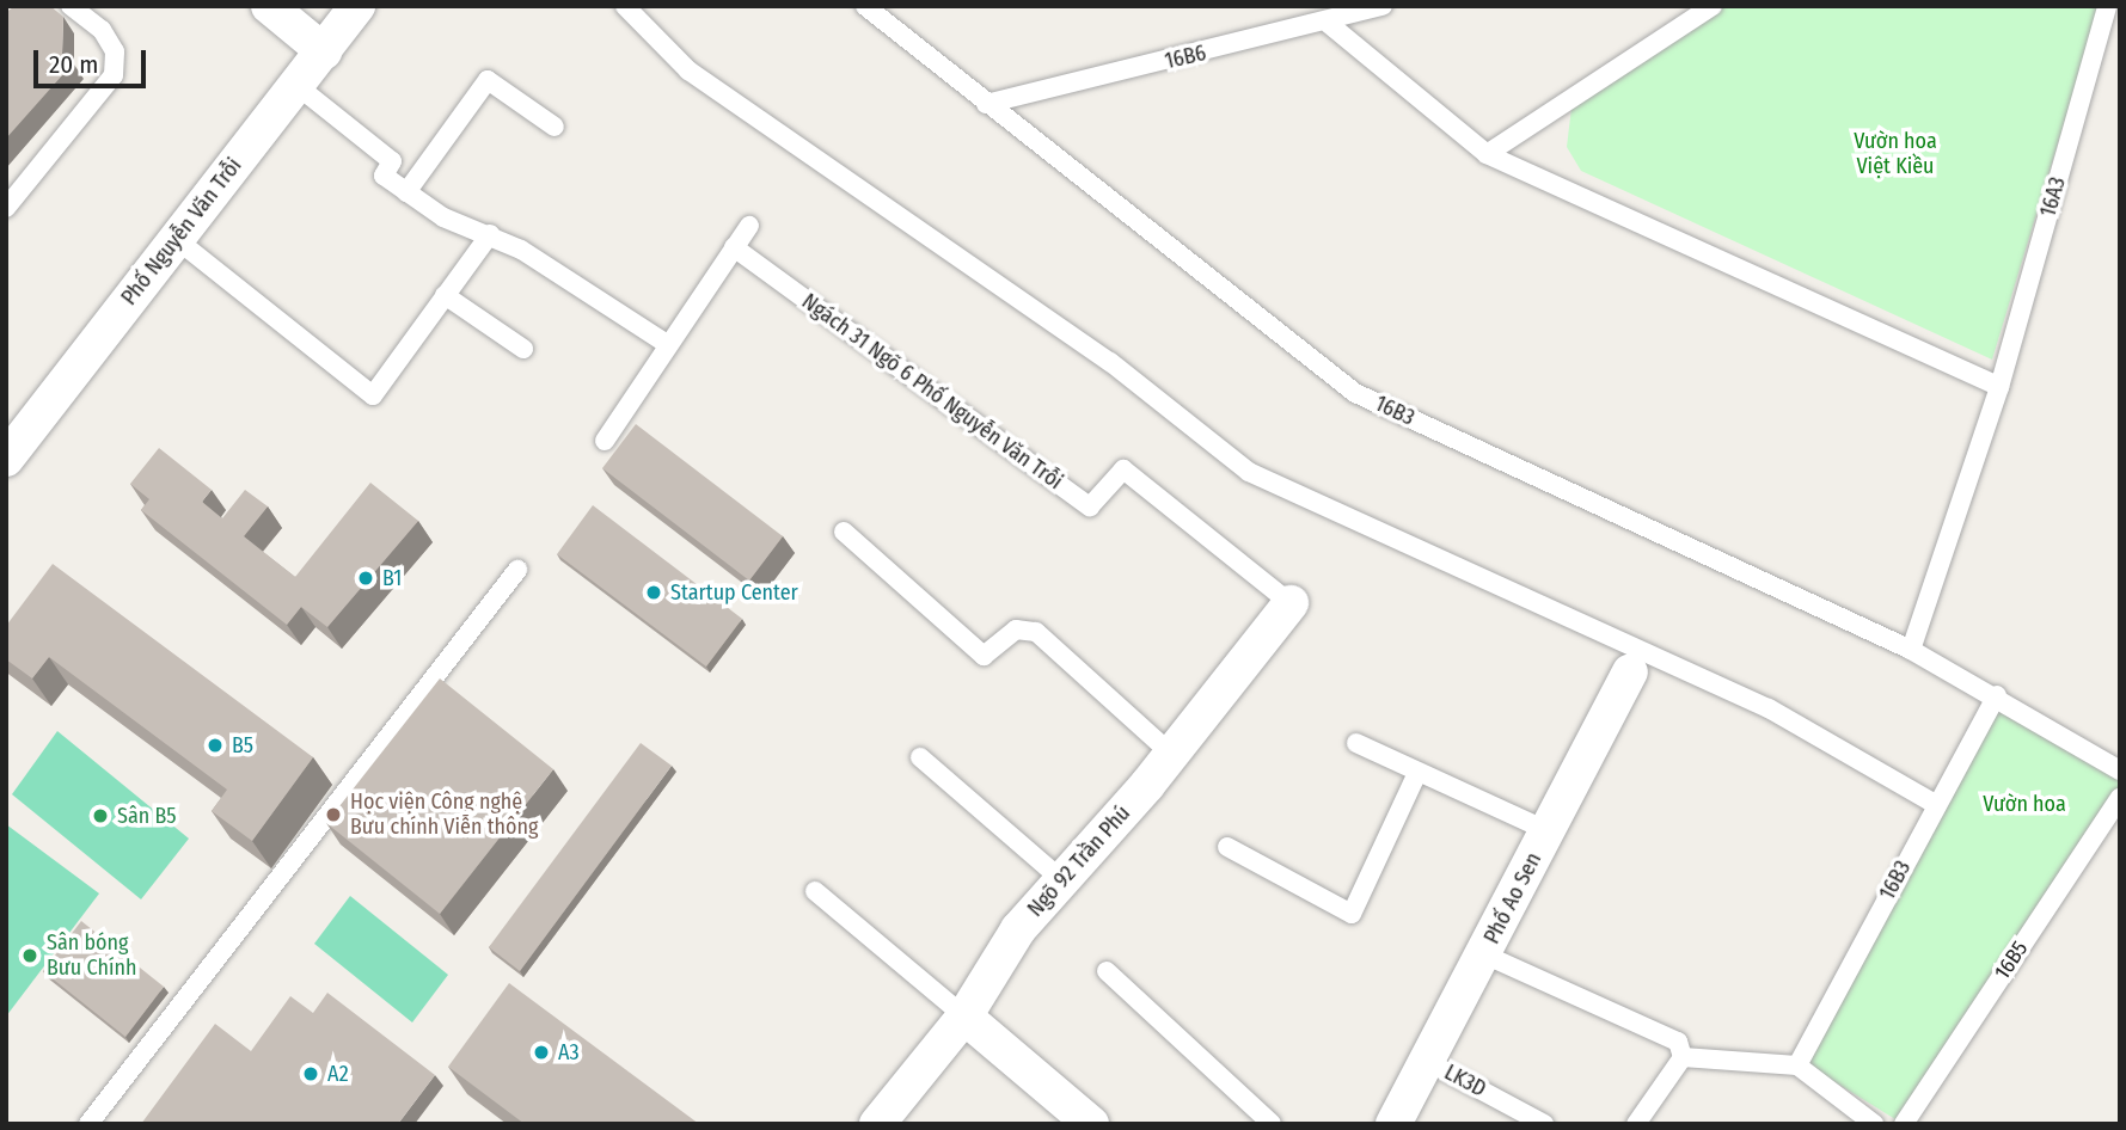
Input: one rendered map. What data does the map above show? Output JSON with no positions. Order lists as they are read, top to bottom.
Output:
{
  "streets": {
    "street": ["Phố Nguyễn Văn Trỗi", "Ngõ 92 Trần Phú", "Phố Ao Sen"],
    "lane": [
      "16B6",
      "16A3",
      "Ngách 31 Ngõ 6 Phố Nguyễn Văn Trỗi",
      "16B3",
      "16B5",
      "LK3D"
    ]
  },
  "crossings": [
    ["16B6", "16B3"],
    ["16A3", "16B3"],
    ["Ngách 31 Ngõ 6 Phố Nguyễn Văn Trỗi", "Ngõ 92 Trần Phú"],
    ["Phố Ao Sen", "LK3D"]
  ],
  "parks": ["Vườn hoa Việt Kiều", "Vườn hoa"],
  "places": [
    "B1",
    "Startup Center",
    "B5",
    "Học viện Công nghệ Bưu chính Viễn thông",
    "Sân B5",
    "Sân bóng Bưu Chính",
    "A3",
    "A2"
  ],
  "scale_bar": "20 m"
}
